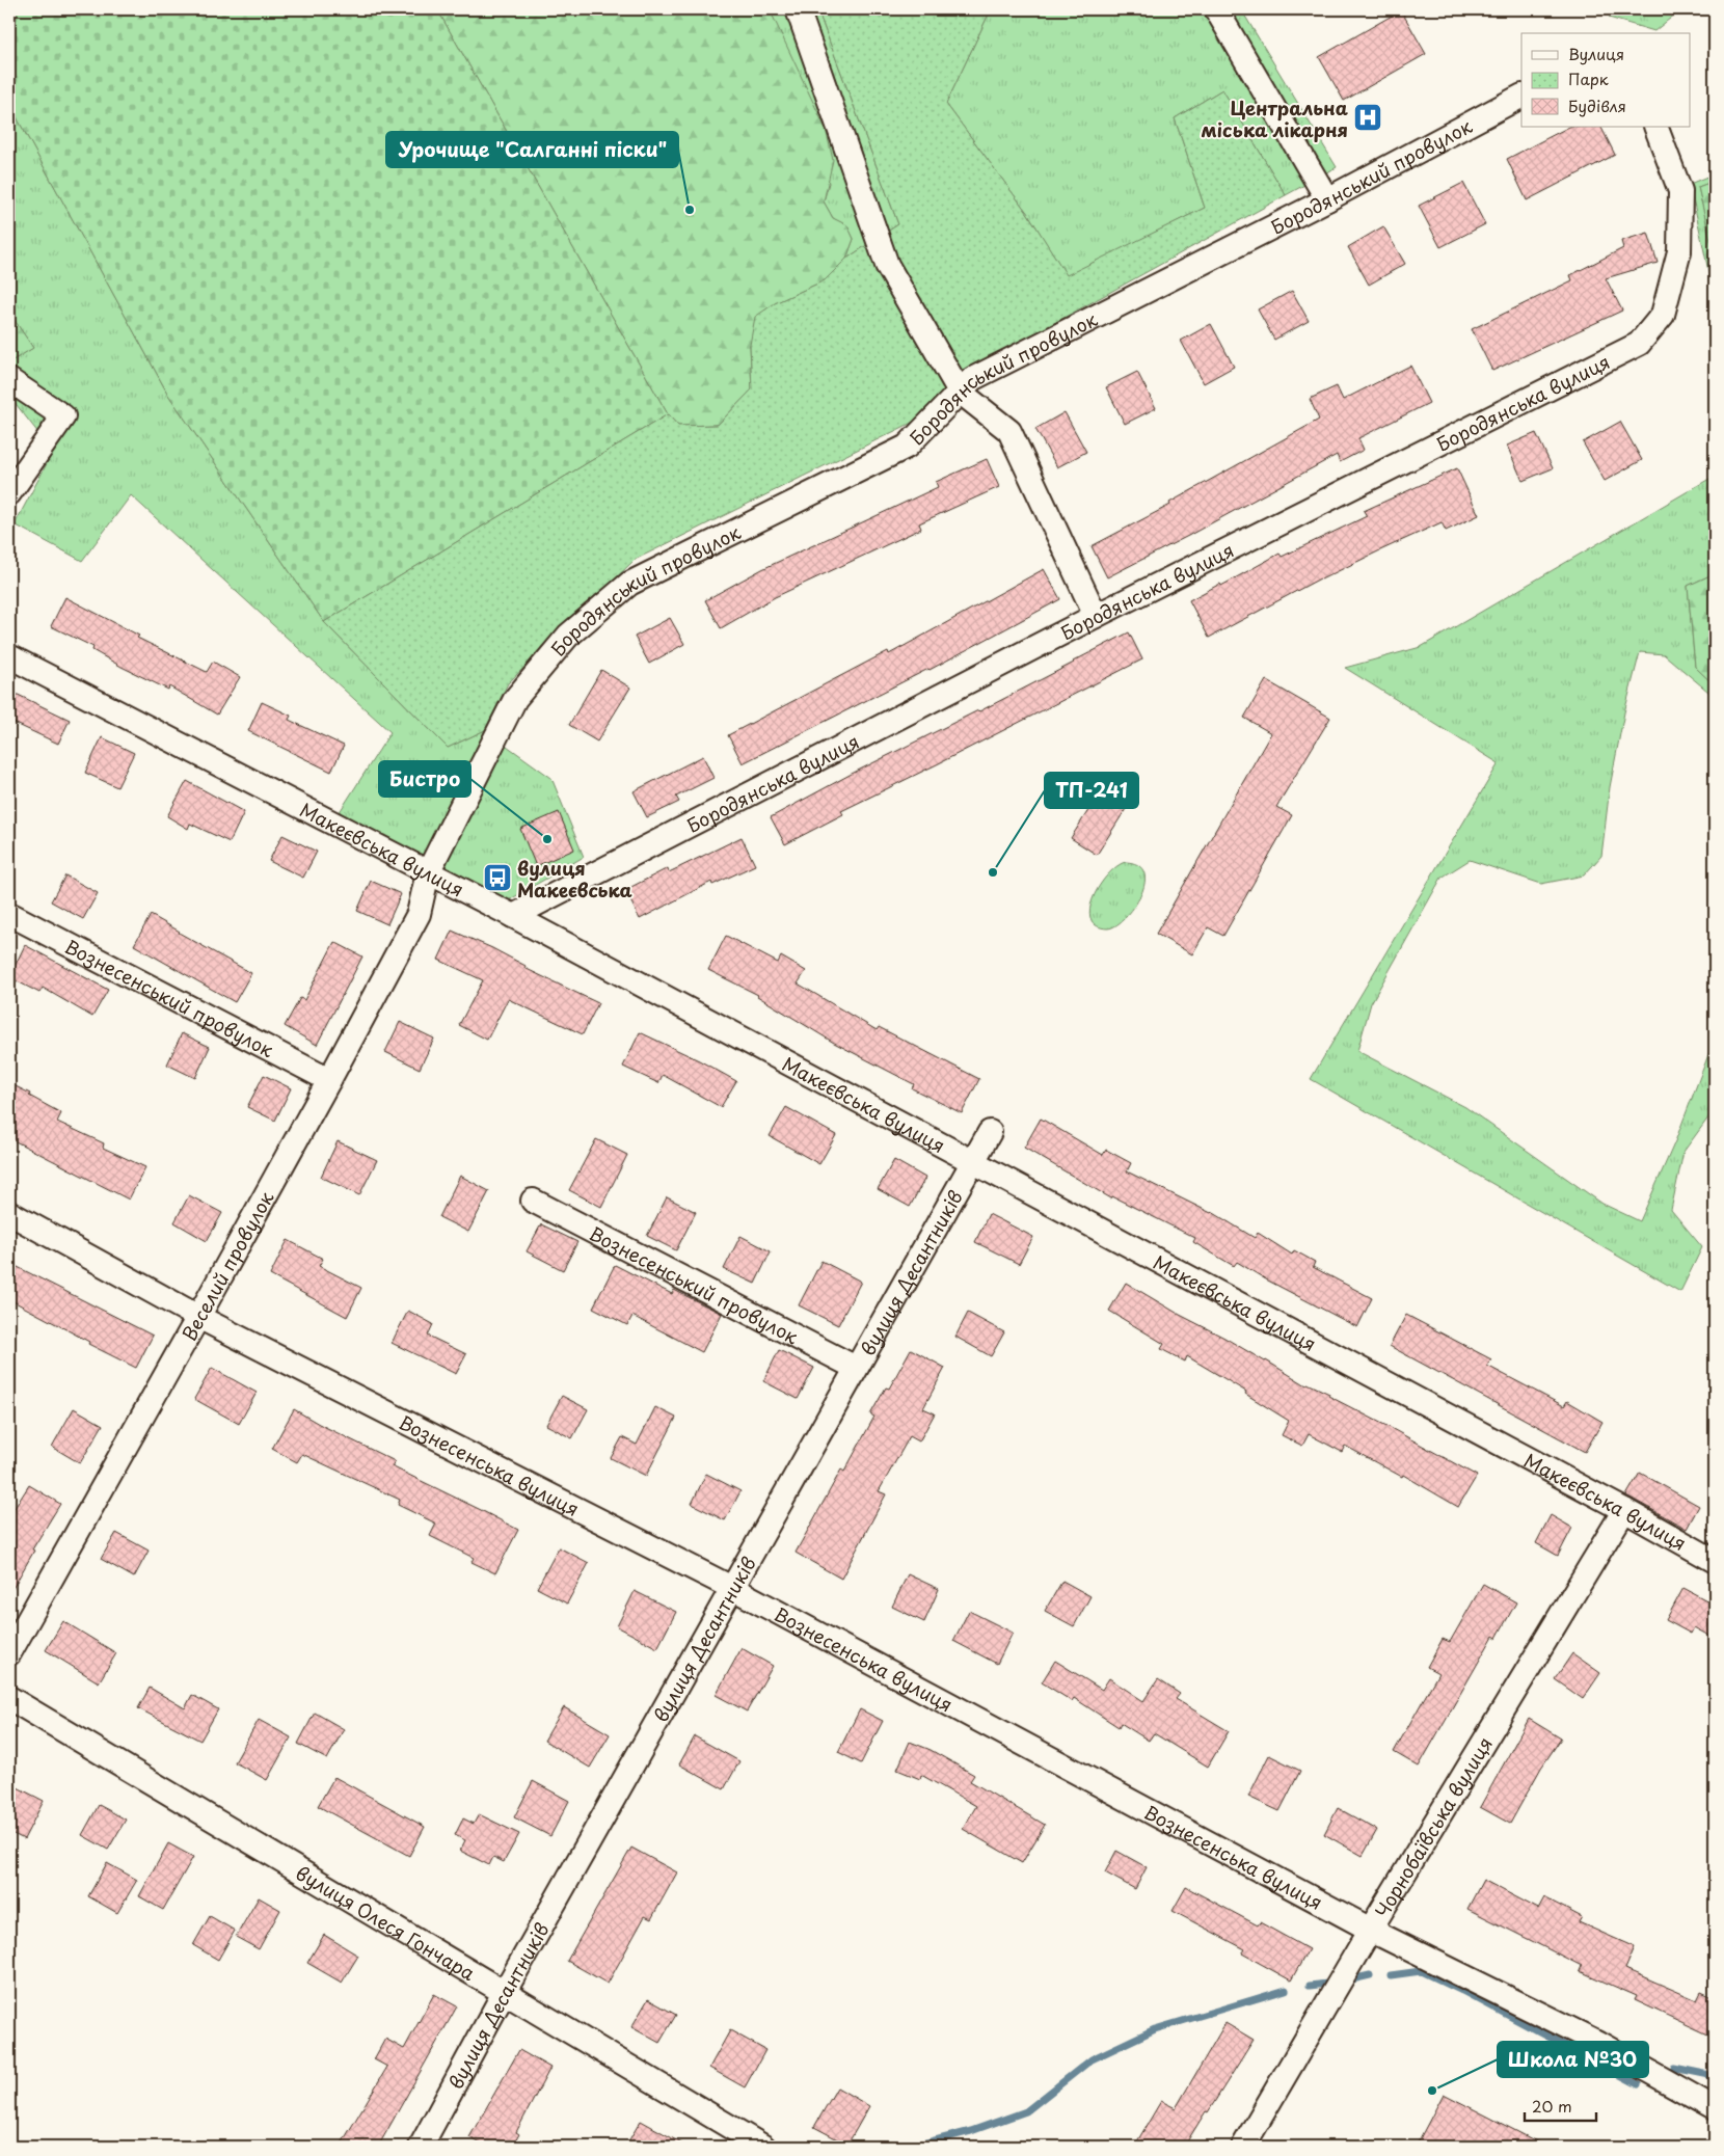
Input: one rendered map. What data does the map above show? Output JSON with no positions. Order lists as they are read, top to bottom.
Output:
{
  "streets": {
    "street": [
      "Бородянський провулок",
      "Бородянська вулиця",
      "Макеєвська вулиця",
      "Вознесенський провулок",
      "Веселий провулок",
      "вулиця Десантників",
      "Вознесенська вулиця",
      "Чорнобаївська вулиця",
      "вулиця Олеся Гончара"
    ]
  },
  "crossings": [
    ["Бородянський провулок", "Макеєвська вулиця"],
    ["Бородянський провулок", "Веселий провулок"],
    ["Бородянська вулиця", "Макеєвська вулиця"],
    ["Макеєвська вулиця", "Веселий провулок"],
    ["Макеєвська вулиця", "вулиця Десантників"],
    ["Макеєвська вулиця", "Чорнобаївська вулиця"],
    ["Вознесенський провулок", "Веселий провулок"],
    ["Вознесенський провулок", "вулиця Десантників"],
    ["Веселий провулок", "Вознесенська вулиця"],
    ["вулиця Десантників", "Вознесенська вулиця"],
    ["вулиця Десантників", "вулиця Олеся Гончара"],
    ["Вознесенська вулиця", "Чорнобаївська вулиця"]
  ],
  "places": {
    "hospital": ["Центральна міська лікарня"],
    "other": [
      "Урочище \"Салганні піски\"",
      "Бистро",
      "ТП-241",
      "Школа №30"
    ],
    "bus stop": ["вулиця Макеєвська"]
  },
  "legend": ["Вулиця", "Парк", "Будівля"],
  "scale_bar": "20 m"
}
